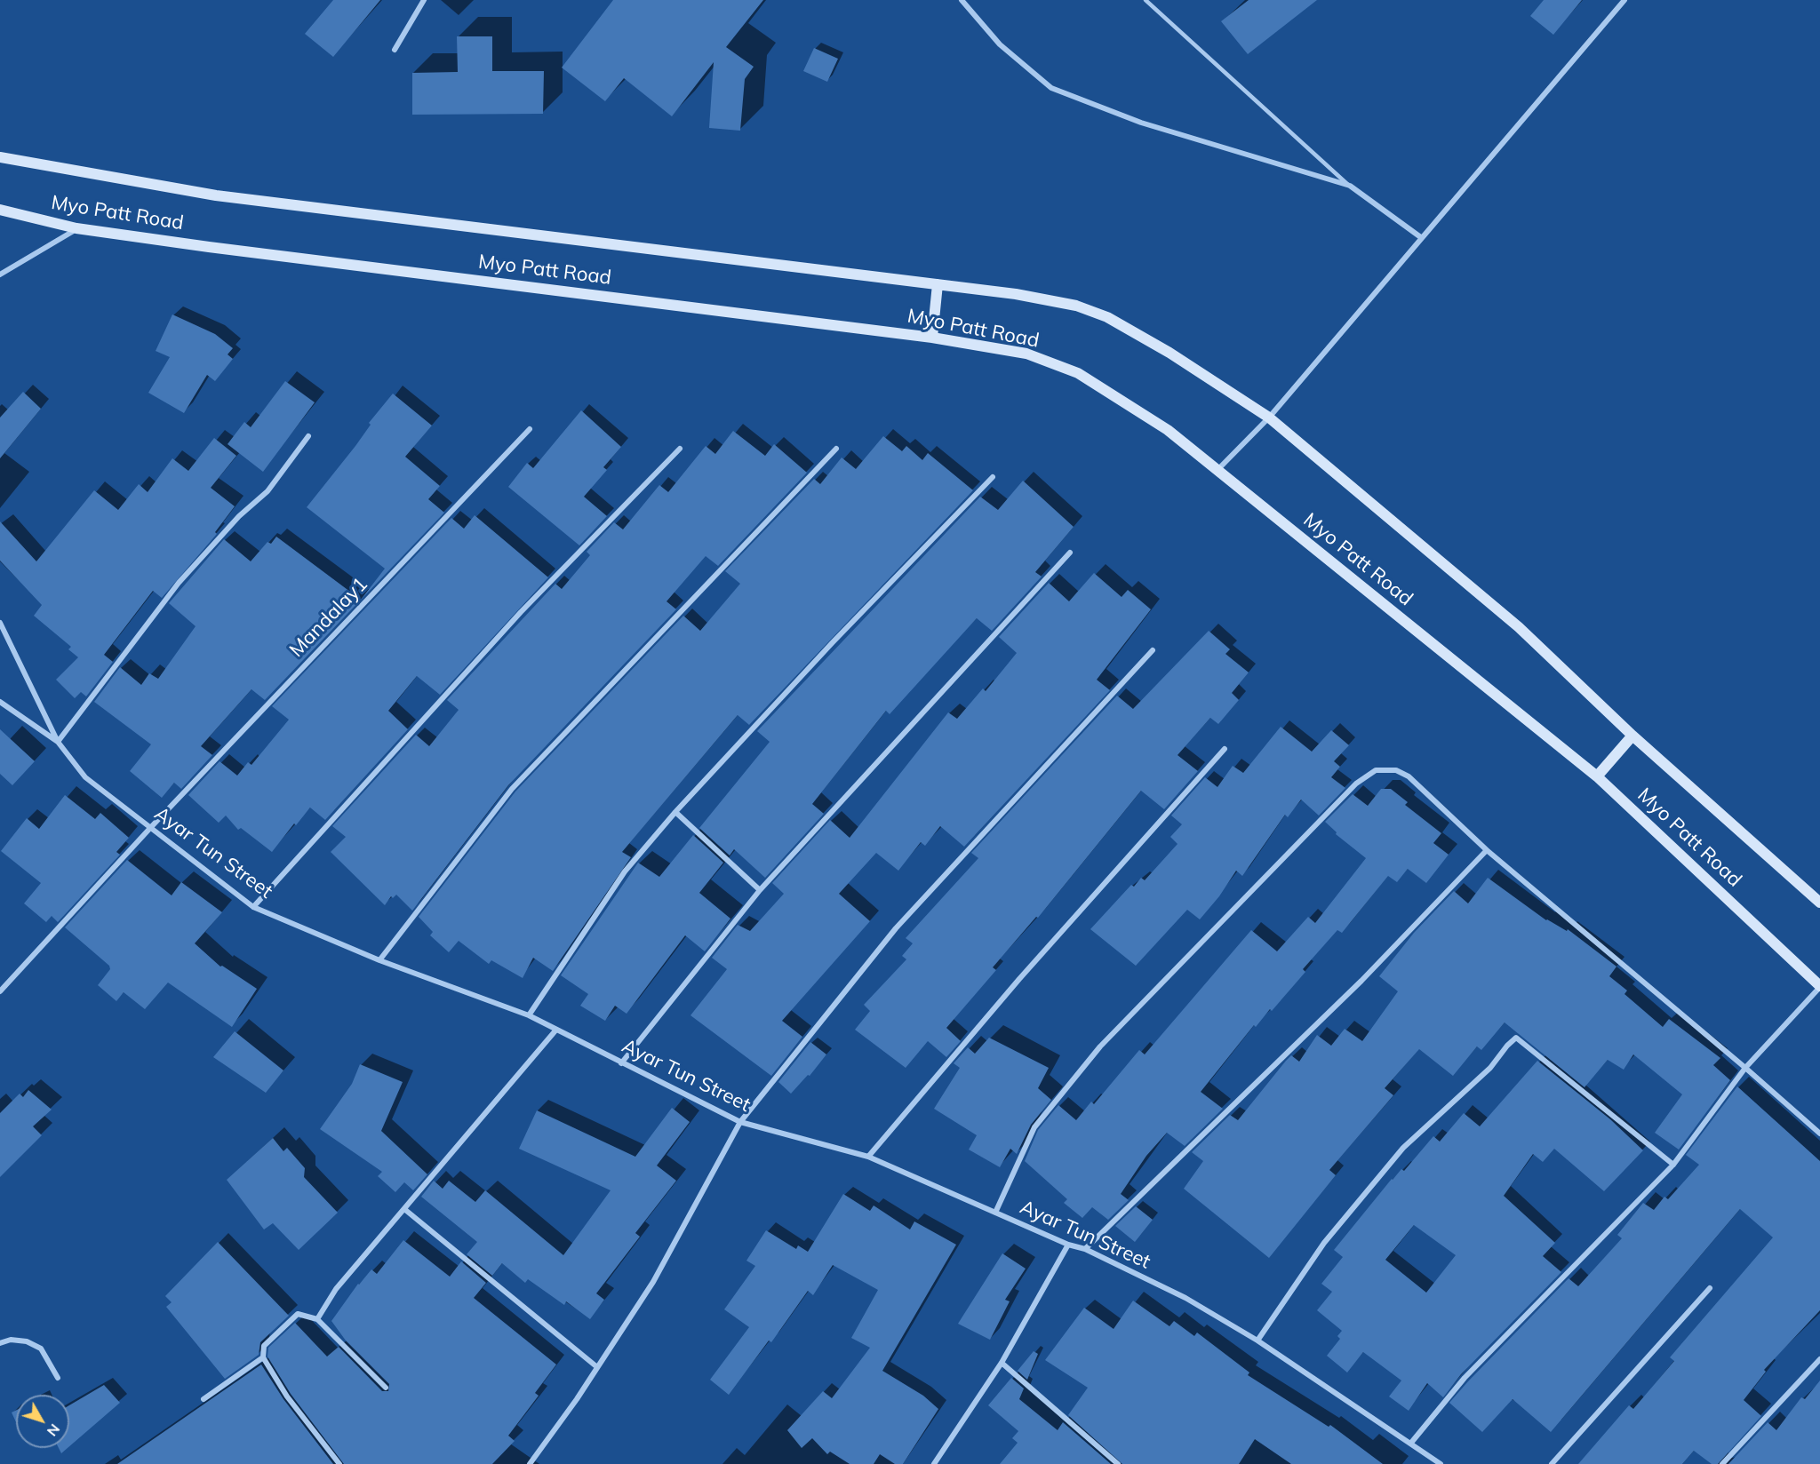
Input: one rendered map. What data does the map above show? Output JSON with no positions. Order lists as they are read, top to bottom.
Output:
{
  "streets": {
    "main road": ["Myo Patt Road"],
    "street": ["Mandalay1", "Ayar Tun Street"]
  },
  "crossings": [
    ["Mandalay1", "Ayar Tun Street"]
  ],
  "north": "bottom right"
}
